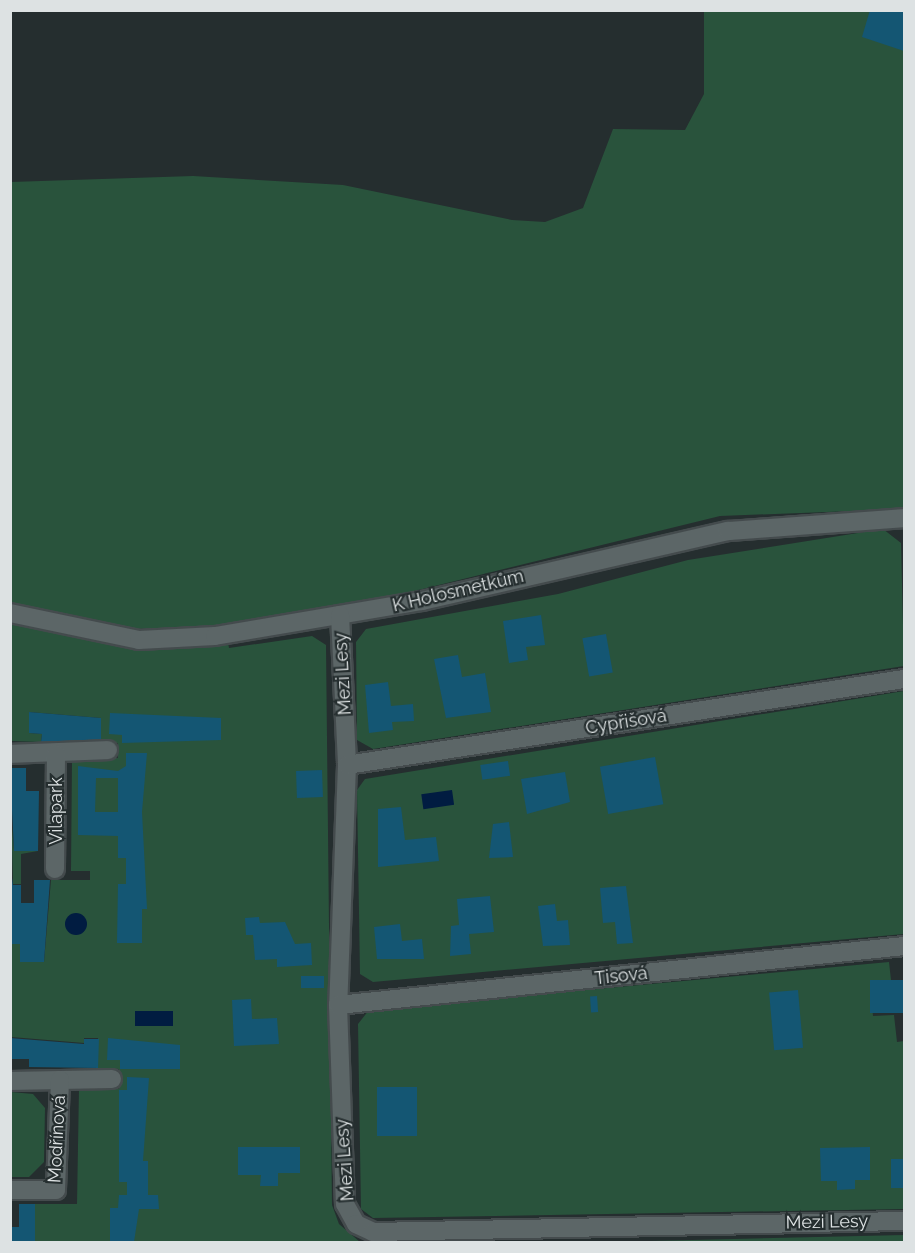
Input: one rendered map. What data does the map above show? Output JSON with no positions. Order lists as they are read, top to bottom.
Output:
{
  "streets": {
    "street": [
      "K Holosmetkům",
      "Mezi Lesy",
      "Cypřišová",
      "Vilapark",
      "Tisová",
      "Modřínová"
    ]
  },
  "crossings": [
    ["K Holosmetkům", "Mezi Lesy"],
    ["Mezi Lesy", "Cypřišová"],
    ["Mezi Lesy", "Tisová"]
  ]
}
